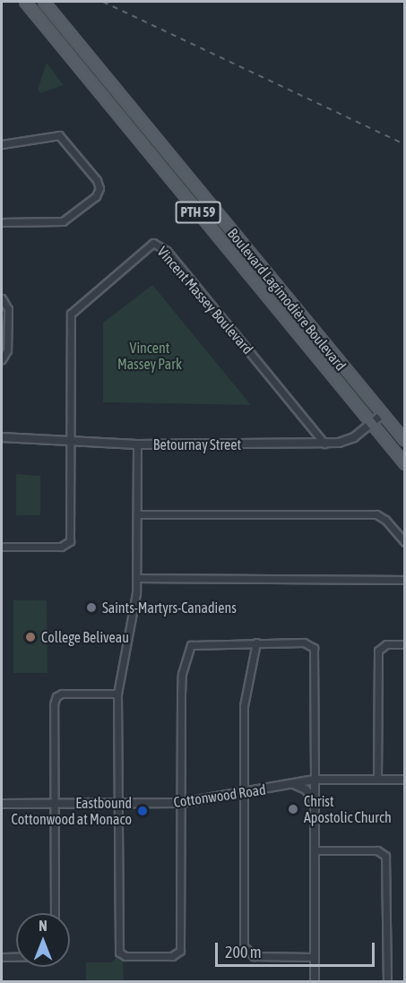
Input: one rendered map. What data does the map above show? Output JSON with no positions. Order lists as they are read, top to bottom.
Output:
{
  "streets": {
    "main road": ["PTH 59", "Boulevard Lagimodière Boulevard"],
    "street": ["Vincent Massey Boulevard", "Betournay Street", "Cottonwood Road"]
  },
  "crossings": [
    ["Boulevard Lagimodière Boulevard", "Betournay Street"],
    ["Vincent Massey Boulevard", "Betournay Street"]
  ],
  "parks": ["Vincent Massey Park"],
  "places": [
    "Saints-Martyrs-Canadiens",
    "College Beliveau",
    "Christ Apostolic Church",
    "Eastbound Cottonwood at Monaco"
  ],
  "scale_bar": "200 m",
  "north": "top"
}
